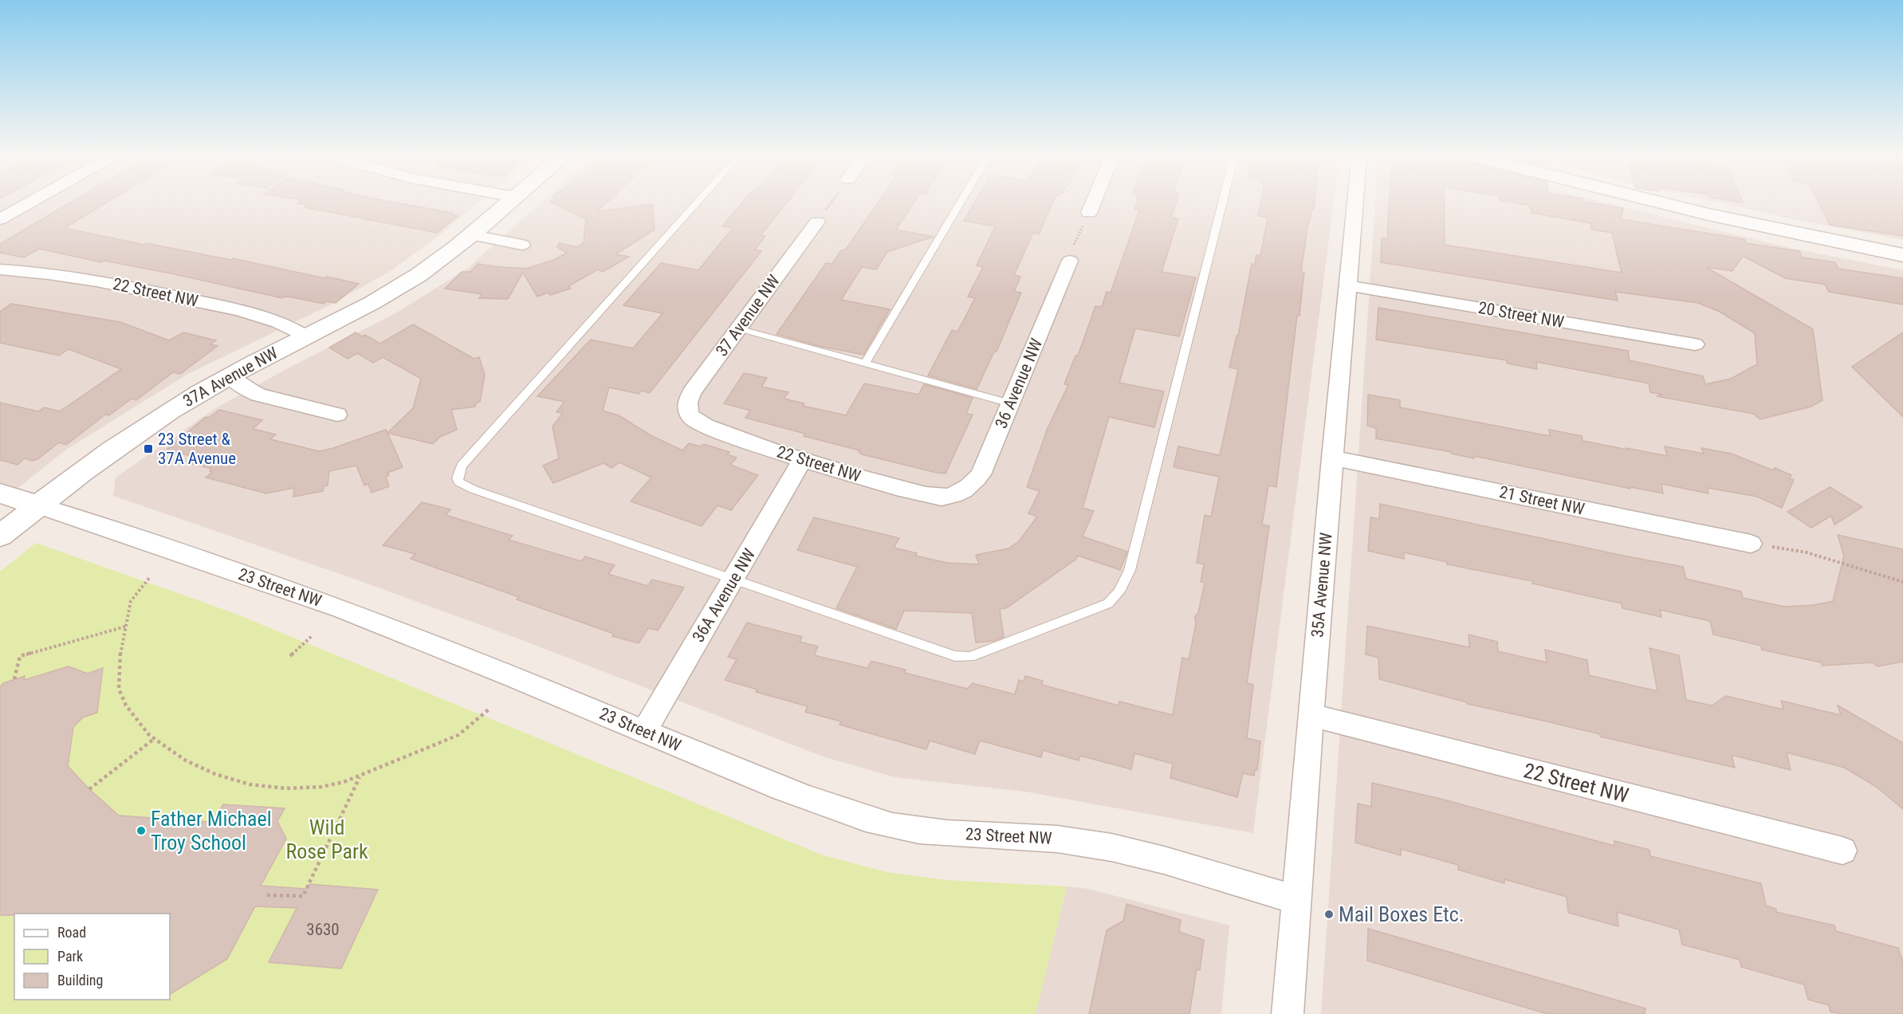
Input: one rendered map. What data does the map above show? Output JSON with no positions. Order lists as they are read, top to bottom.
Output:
{
  "streets": {
    "street": [
      "22 Street NW",
      "20 Street NW",
      "37 Avenue NW",
      "37A Avenue NW",
      "36 Avenue NW",
      "21 Street NW",
      "35A Avenue NW",
      "23 Street NW",
      "36A Avenue NW"
    ]
  },
  "crossings": [
    ["22 Street NW", "37 Avenue NW"],
    ["22 Street NW", "37A Avenue NW"],
    ["22 Street NW", "36 Avenue NW"],
    ["22 Street NW", "35A Avenue NW"],
    ["22 Street NW", "36A Avenue NW"],
    ["20 Street NW", "35A Avenue NW"],
    ["37A Avenue NW", "23 Street NW"],
    ["21 Street NW", "35A Avenue NW"],
    ["35A Avenue NW", "23 Street NW"],
    ["23 Street NW", "36A Avenue NW"]
  ],
  "parks": ["Wild Rose Park"],
  "places": {
    "transit": ["23 Street & 37A Avenue"],
    "other": ["Father Michael Troy School", "Mail Boxes Etc."]
  },
  "house_numbers": ["3630"],
  "legend": ["Road", "Park", "Building"]
}
